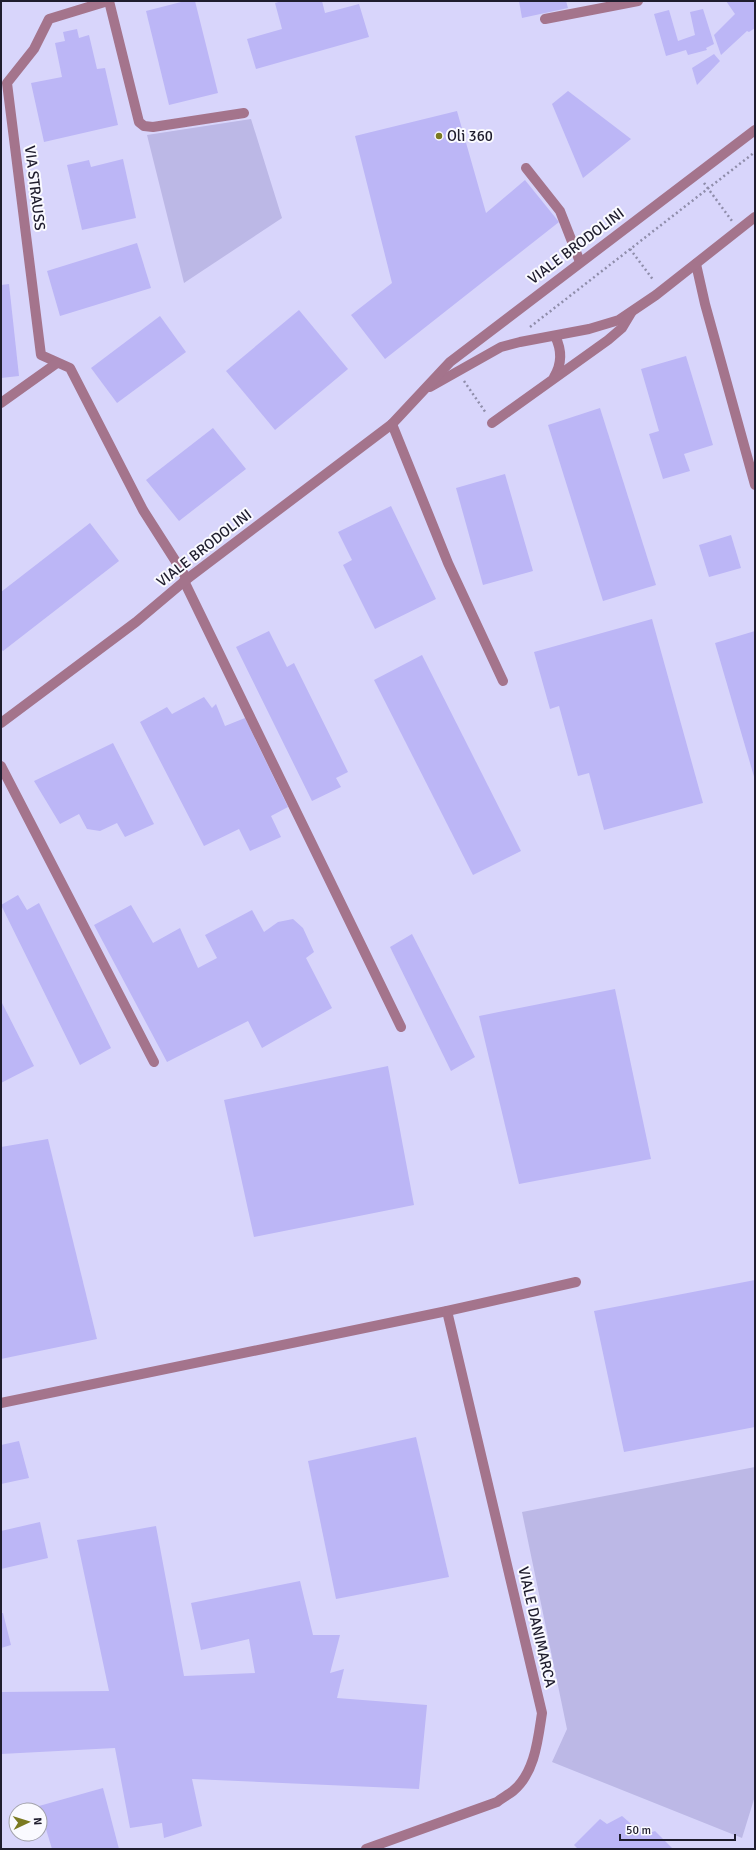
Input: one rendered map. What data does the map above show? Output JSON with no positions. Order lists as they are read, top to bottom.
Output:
{
  "streets": {
    "street": ["VIA STRAUSS", "VIALE BRODOLINI", "VIALE DANIMARCA"]
  },
  "crossings": [
    ["VIA STRAUSS", "VIALE BRODOLINI"]
  ],
  "places": ["Oli 360"],
  "scale_bar": "50 m",
  "north": "right"
}
